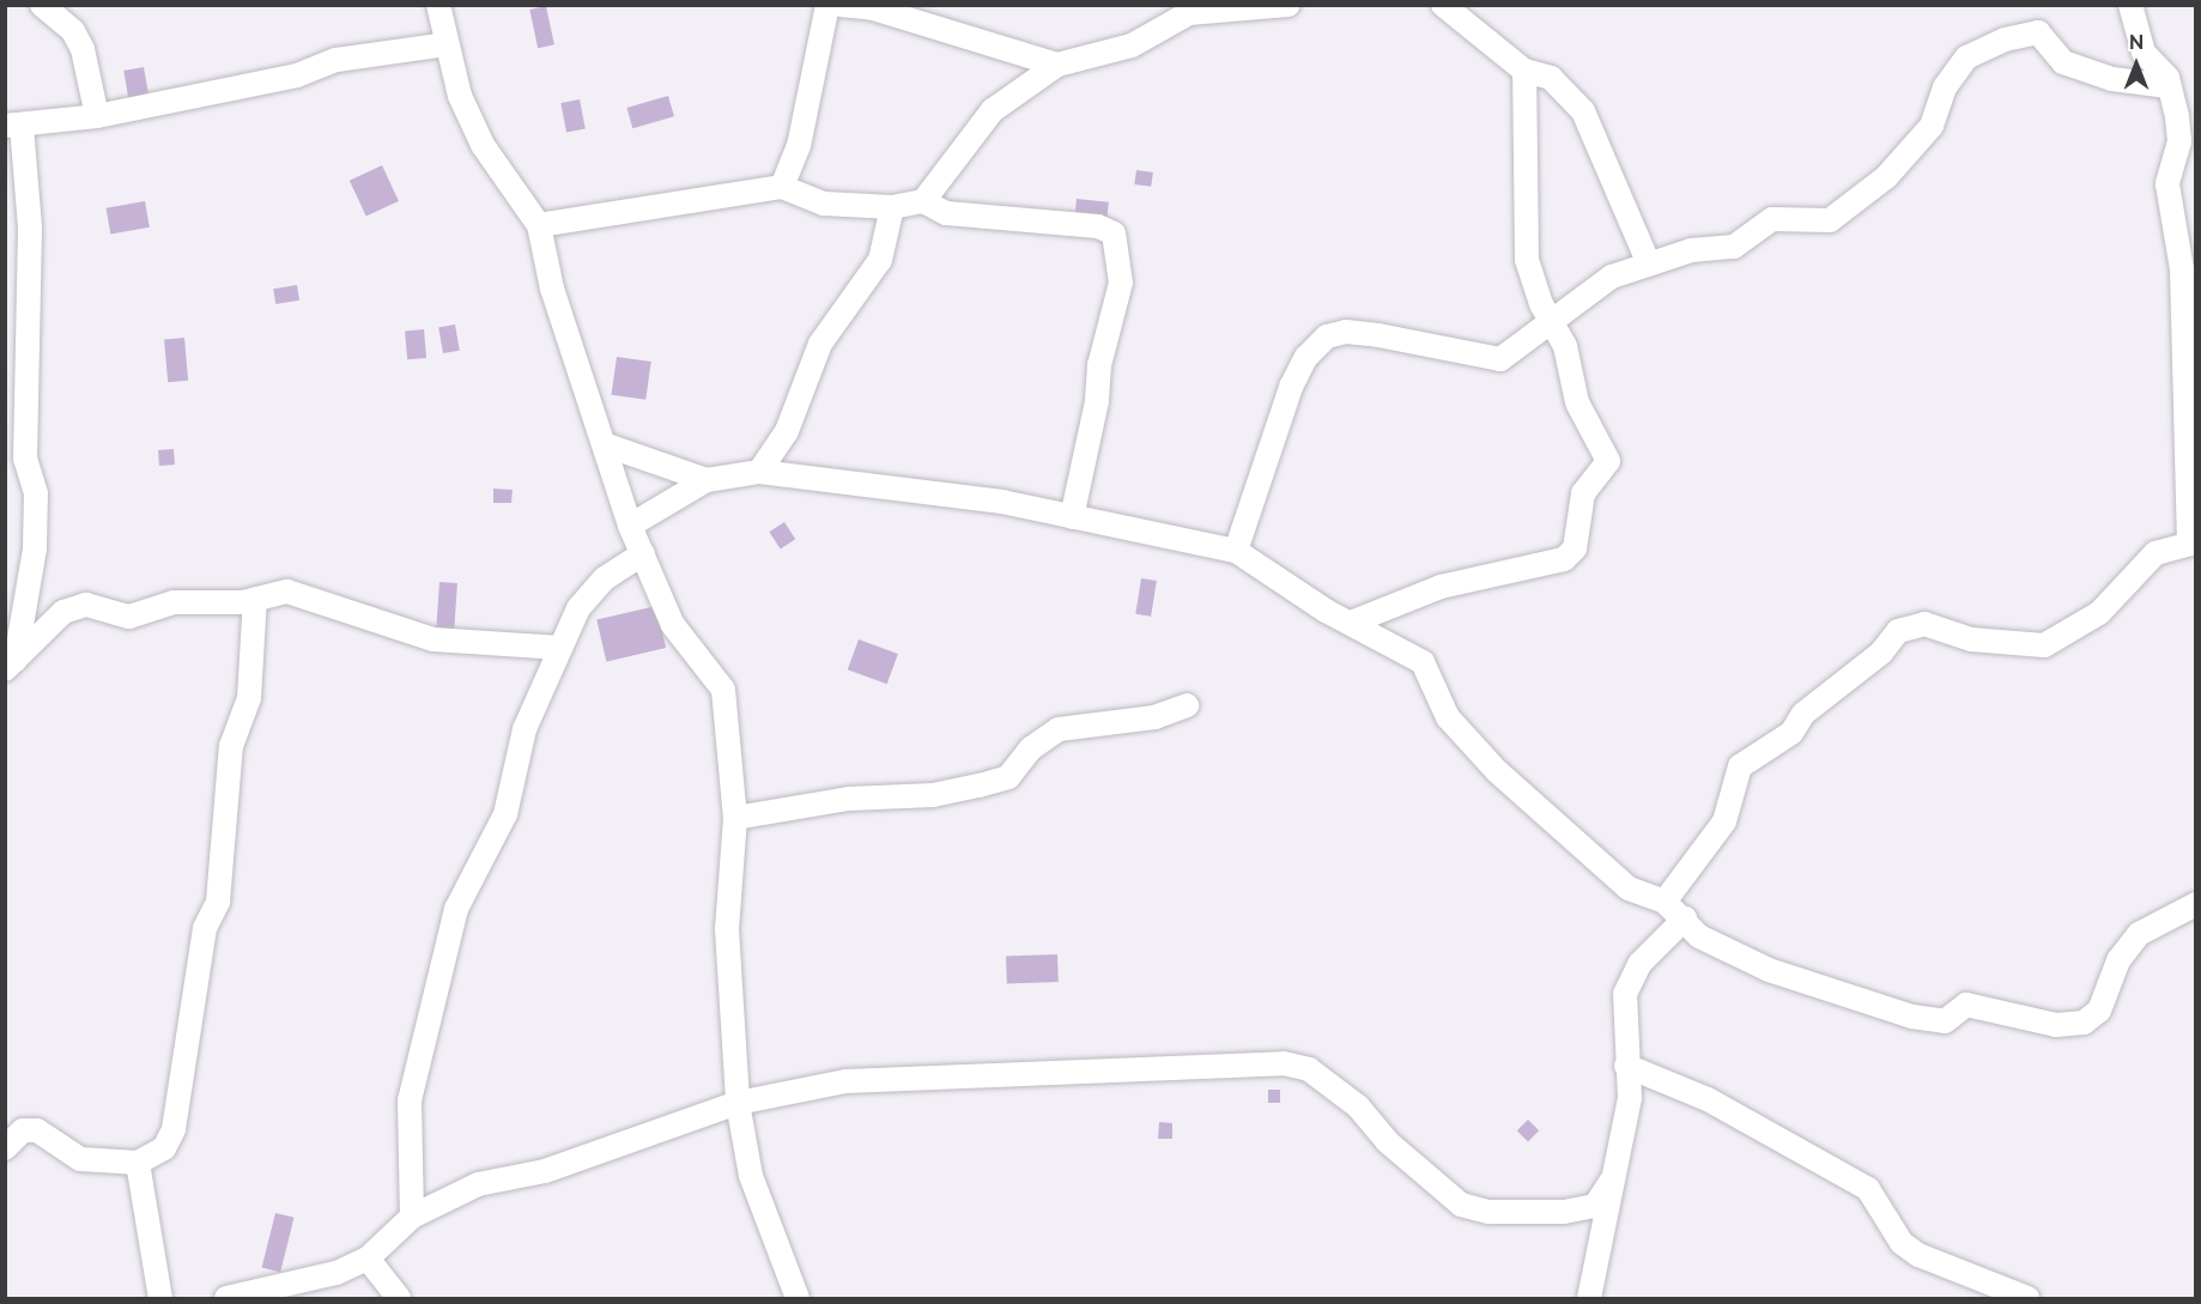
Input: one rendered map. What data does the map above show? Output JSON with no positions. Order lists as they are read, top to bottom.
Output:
{
  "north": "top"
}
